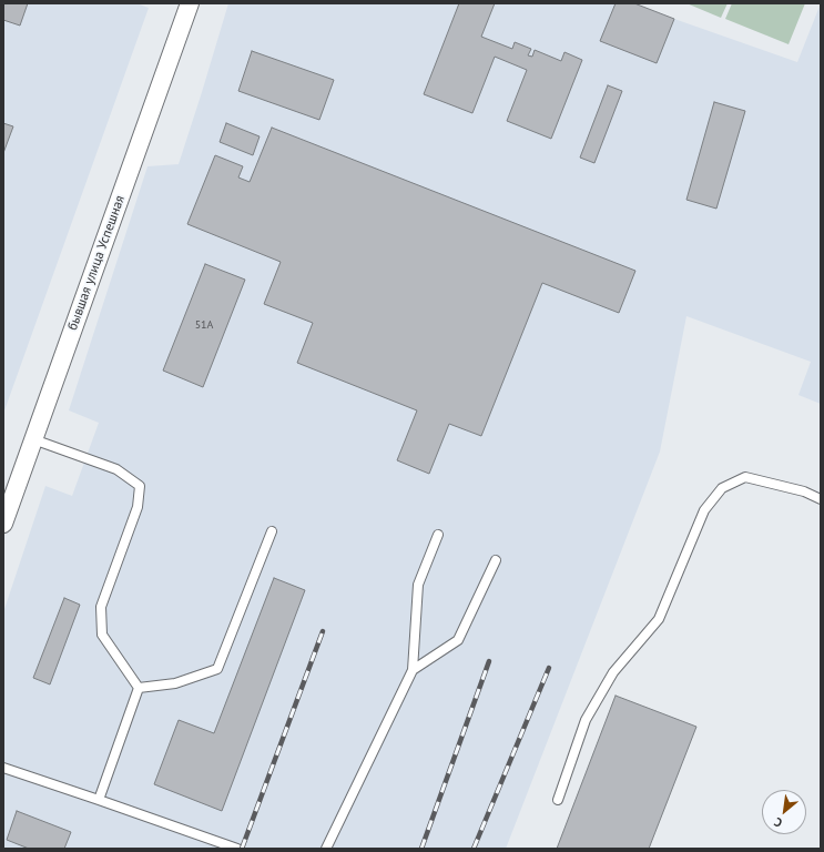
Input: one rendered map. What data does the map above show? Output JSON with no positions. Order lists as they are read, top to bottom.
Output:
{
  "streets": {
    "street": ["бывшая улица Успешная"]
  },
  "house_numbers": ["51А"],
  "north": "bottom left"
}
